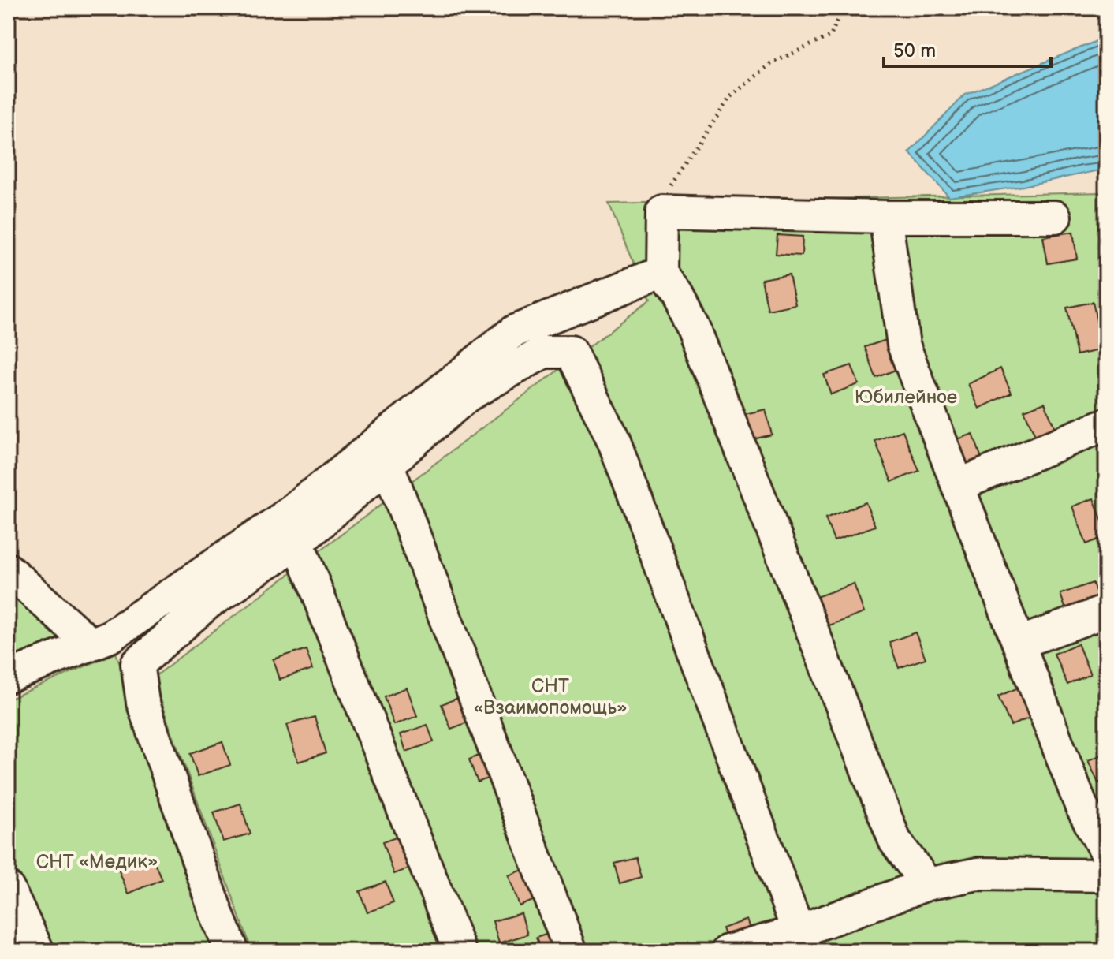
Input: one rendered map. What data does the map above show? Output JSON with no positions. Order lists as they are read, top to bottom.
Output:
{
  "parks": ["Юбилейное", "СНТ «Взаимопомощь»", "СНТ «Медик»"],
  "scale_bar": "50 m"
}
